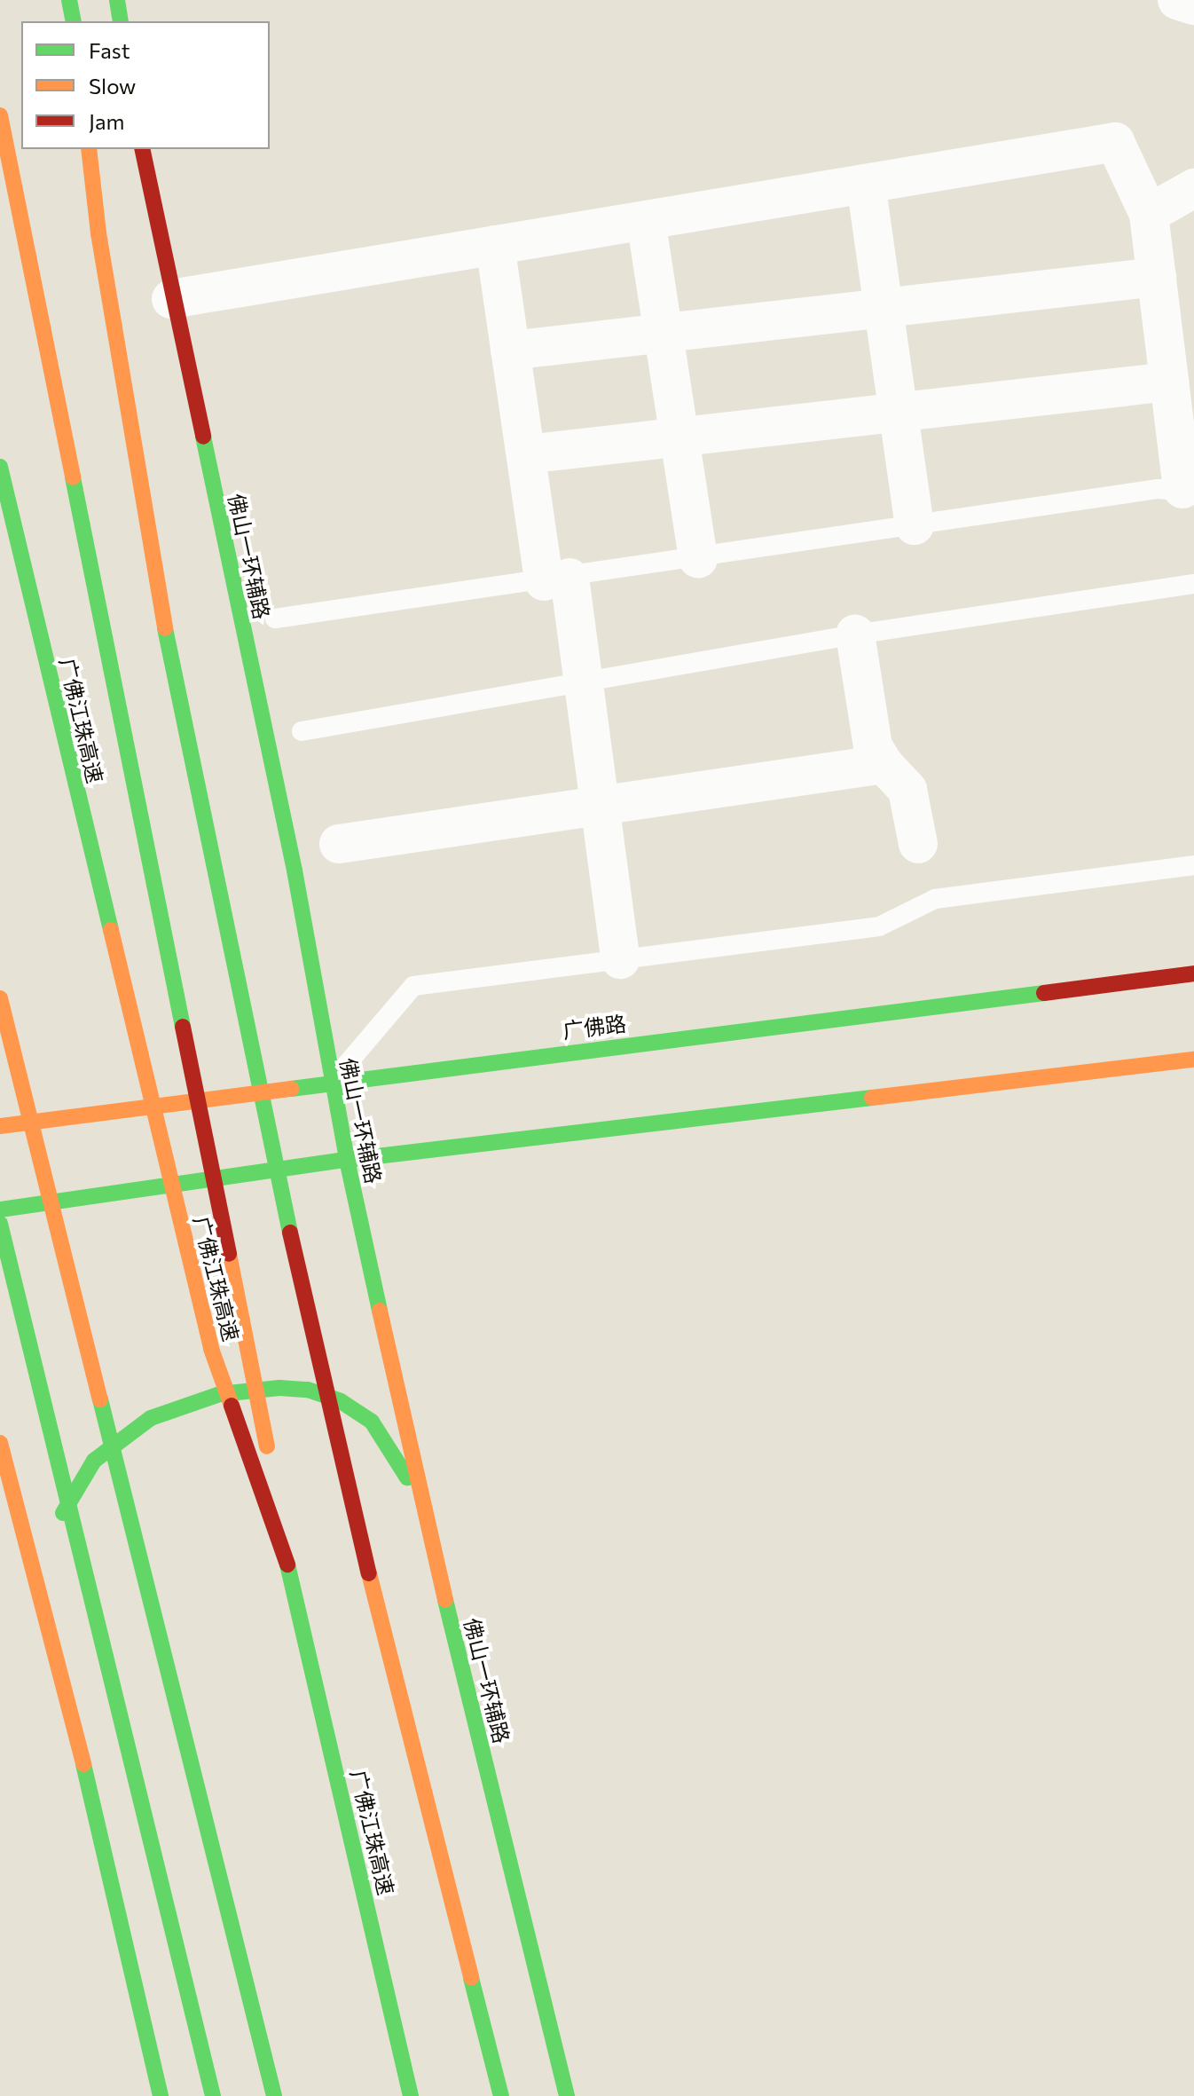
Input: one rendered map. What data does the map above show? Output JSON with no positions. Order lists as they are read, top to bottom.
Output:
{
  "streets": {
    "main road": ["佛山一环辅路", "广佛江珠高速", "广佛路"]
  },
  "crossings": [
    ["佛山一环辅路", "广佛路"]
  ],
  "legend": ["Fast", "Slow", "Jam"]
}
